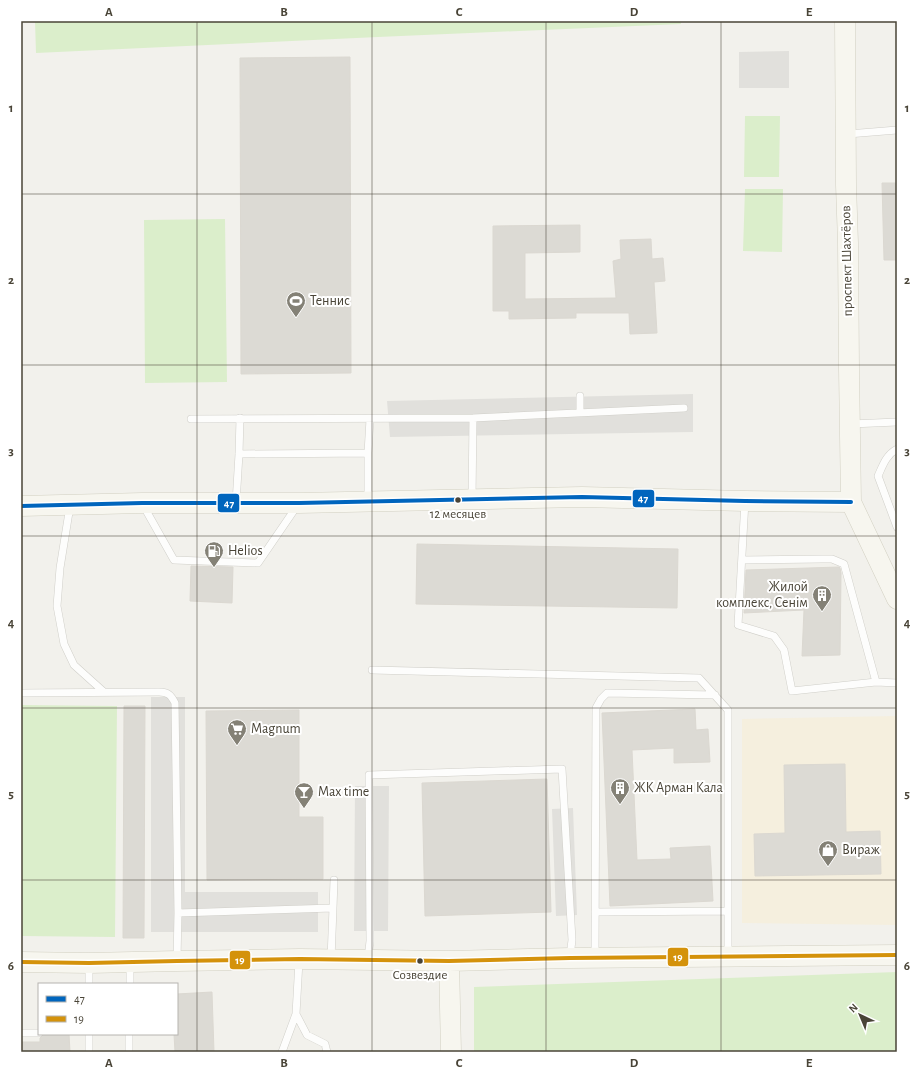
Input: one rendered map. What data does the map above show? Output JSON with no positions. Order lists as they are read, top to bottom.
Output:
{
  "streets": {
    "main road": ["проспект Шахтёров"]
  },
  "places": {
    "sports": ["Теннис"],
    "other": ["12 месяцев", "Созвездие"],
    "fuel station": ["Helios"],
    "building": ["Жилой комплекс, Сенiм", "ЖК Арман Кала"],
    "supermarket": ["Magnum"],
    "bar": ["Max time"],
    "shop": ["Вираж"]
  },
  "lines": ["transit line 47", "transit line 19"],
  "legend": ["47", "19"],
  "north": "top left",
  "grid": {
    "columns": [
      "A",
      "B",
      "C",
      "D",
      "E"
    ],
    "rows": [
      "1",
      "2",
      "3",
      "4",
      "5",
      "6"
    ]
  }
}
